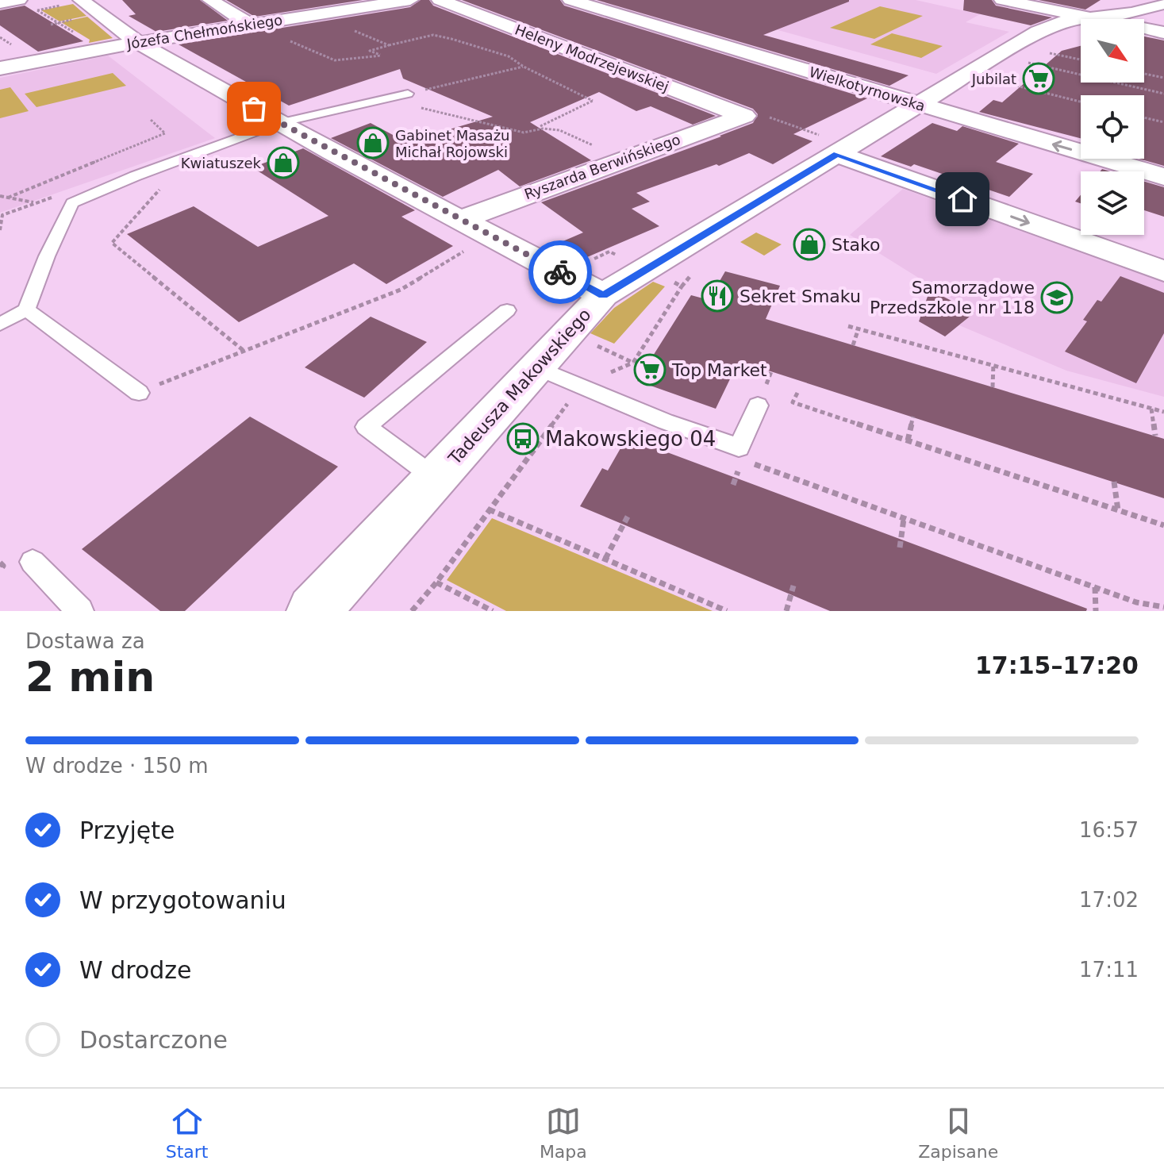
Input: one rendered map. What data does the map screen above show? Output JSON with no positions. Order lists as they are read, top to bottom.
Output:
{
  "streets": {
    "street": [
      "Józefa Chełmońskiego",
      "Heleny Modrzejewskiej",
      "Wielkotyrnowska",
      "Ryszarda Berwińskiego",
      "Tadeusza Makowskiego"
    ]
  },
  "crossings": [
    ["Heleny Modrzejewskiej", "Ryszarda Berwińskiego"],
    ["Wielkotyrnowska", "Tadeusza Makowskiego"]
  ],
  "places": {
    "supermarket": ["Jubilat", "Top Market"],
    "shop": ["Gabinet Masażu Michał Rojowski", "Kwiatuszek", "Stako"],
    "restaurant": ["Sekret Smaku"],
    "school or university": ["Samorządowe Przedszkole nr 118"],
    "bus stop": ["Makowskiego 04"]
  },
  "north": "bottom right",
  "page": {
    "heading": ["2 min", "Dostawa za", "17:15–17:20"],
    "bar": "W drodze · 150 m",
    "list": [
      ["Przyjęte", "16:57"],
      ["W przygotowaniu", "17:02"],
      ["W drodze", "17:11"],
      "Dostarczone"
    ],
    "tabs": ["Start", "Mapa", "Zapisane"]
  }
}
